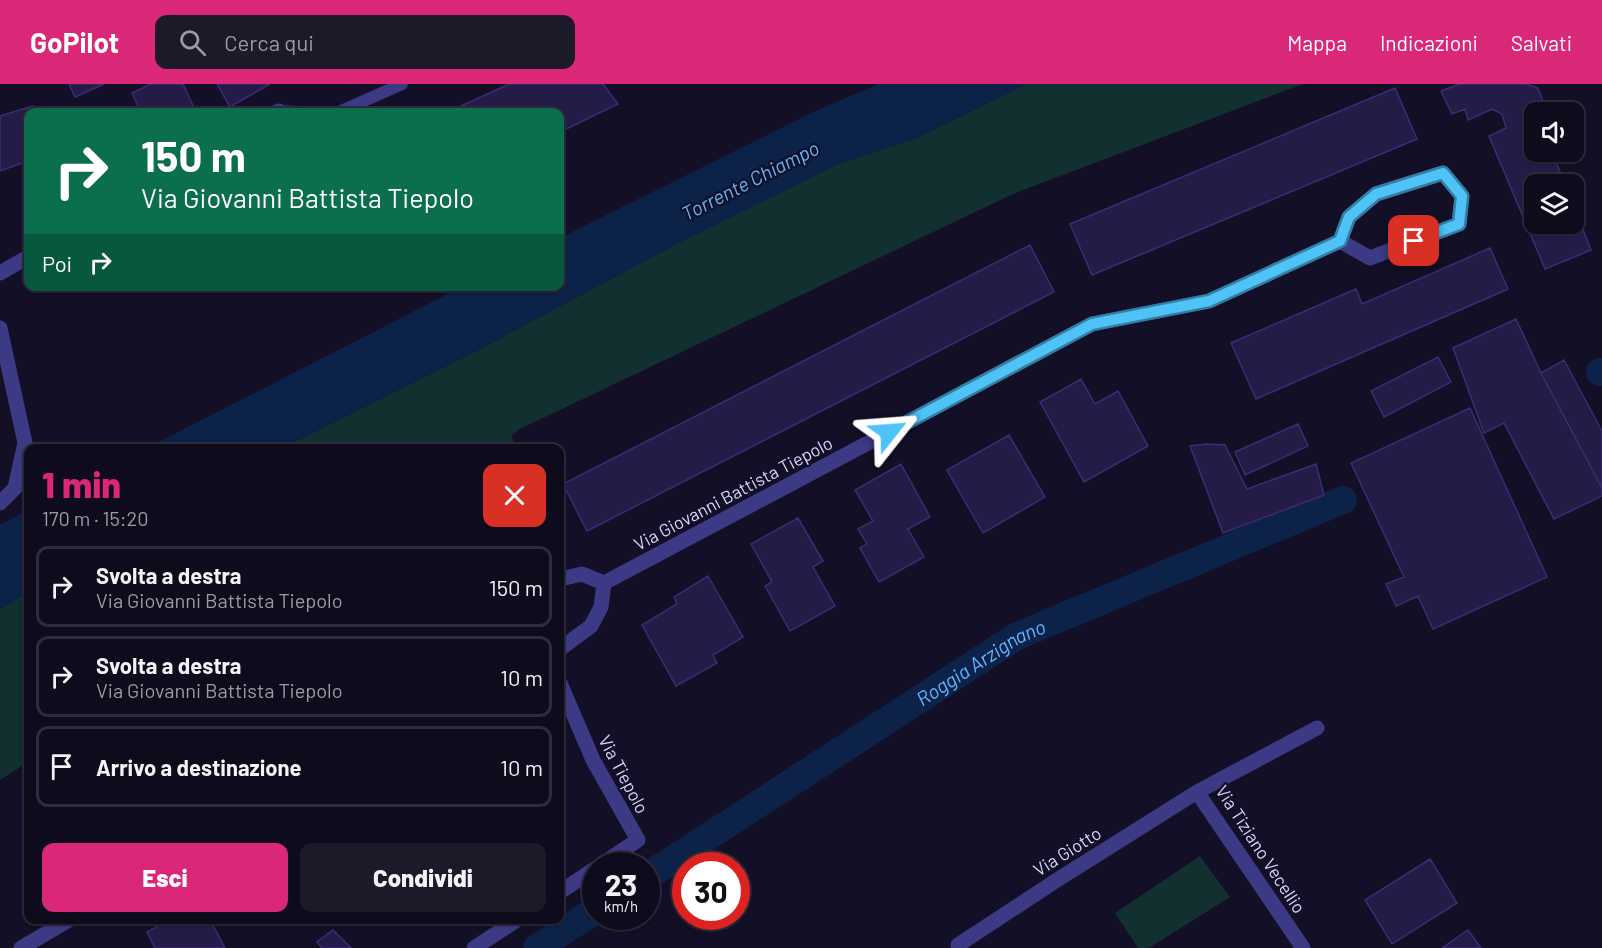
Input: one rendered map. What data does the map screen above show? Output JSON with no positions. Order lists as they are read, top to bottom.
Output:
{
  "streets": {
    "street": [
      "Via Giovanni Battista Tiepolo",
      "Via Tiepolo",
      "Via Tiziano Vecellio",
      "Via Giotto"
    ]
  },
  "crossings": [
    ["Via Tiziano Vecellio", "Via Giotto"]
  ],
  "water": ["Torrente Chiampo", "Roggia Arzignano"],
  "page": {
    "header": "GoPilot",
    "search": "Cerca qui",
    "nav": ["Mappa", "Indicazioni", "Salvati"],
    "turn": ["150 m", "Via Giovanni Battista Tiepolo"],
    "then": "Poi",
    "heading": ["1 min", "170 m · 15:20"],
    "list": [
      {
        "name": "Svolta a destra",
        "note": "Via Giovanni Battista Tiepolo",
        "value": "150 m"
      },
      {
        "name": "Svolta a destra",
        "note": "Via Giovanni Battista Tiepolo",
        "value": "10 m"
      },
      {
        "name": "Arrivo a destinazione",
        "value": "10 m"
      }
    ],
    "buttons": ["Esci", "Condividi"],
    "speed": "23 km/h",
    "limit": "30"
  }
}
